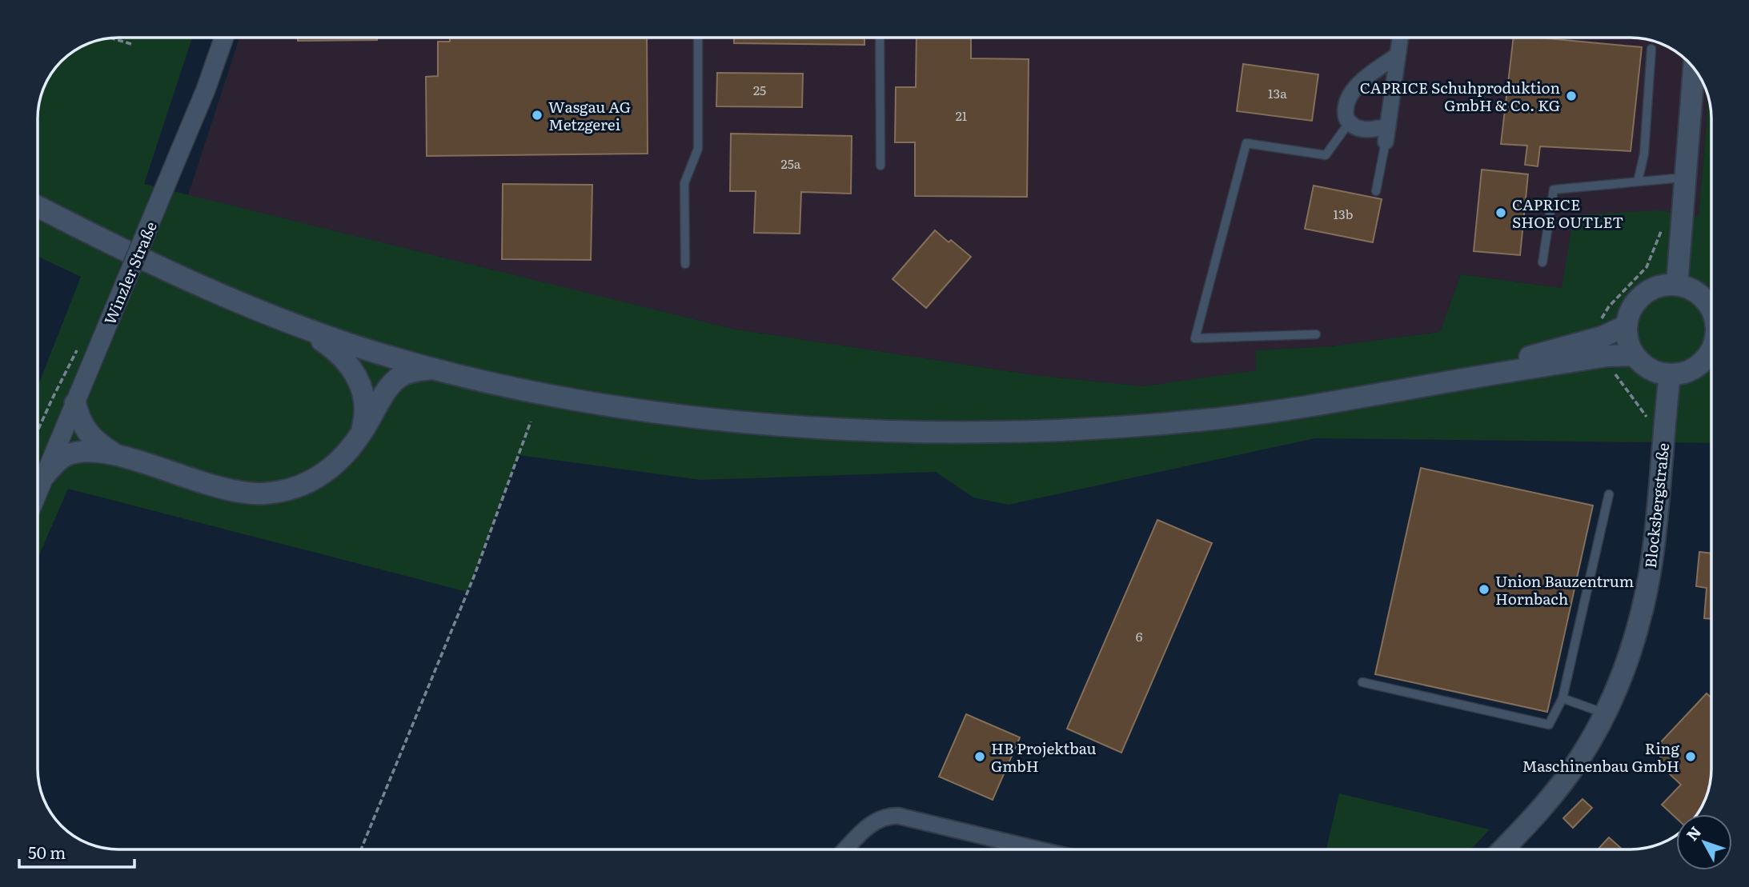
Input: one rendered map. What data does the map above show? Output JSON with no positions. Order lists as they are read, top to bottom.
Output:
{
  "streets": {
    "main road": ["Blocksbergstraße"],
    "street": ["Winzler Straße"]
  },
  "places": [
    "CAPRICE Schuhproduktion GmbH & Co. KG",
    "Wasgau AG Metzgerei",
    "CAPRICE SHOE OUTLET",
    "Union Bauzentrum Hornbach",
    "HB Projektbau GmbH",
    "Ring Maschinenbau GmbH"
  ],
  "house_numbers": [
    "25",
    "13a",
    "21",
    "25a",
    "13b",
    "6"
  ],
  "scale_bar": "50 m",
  "north": "top left"
}
